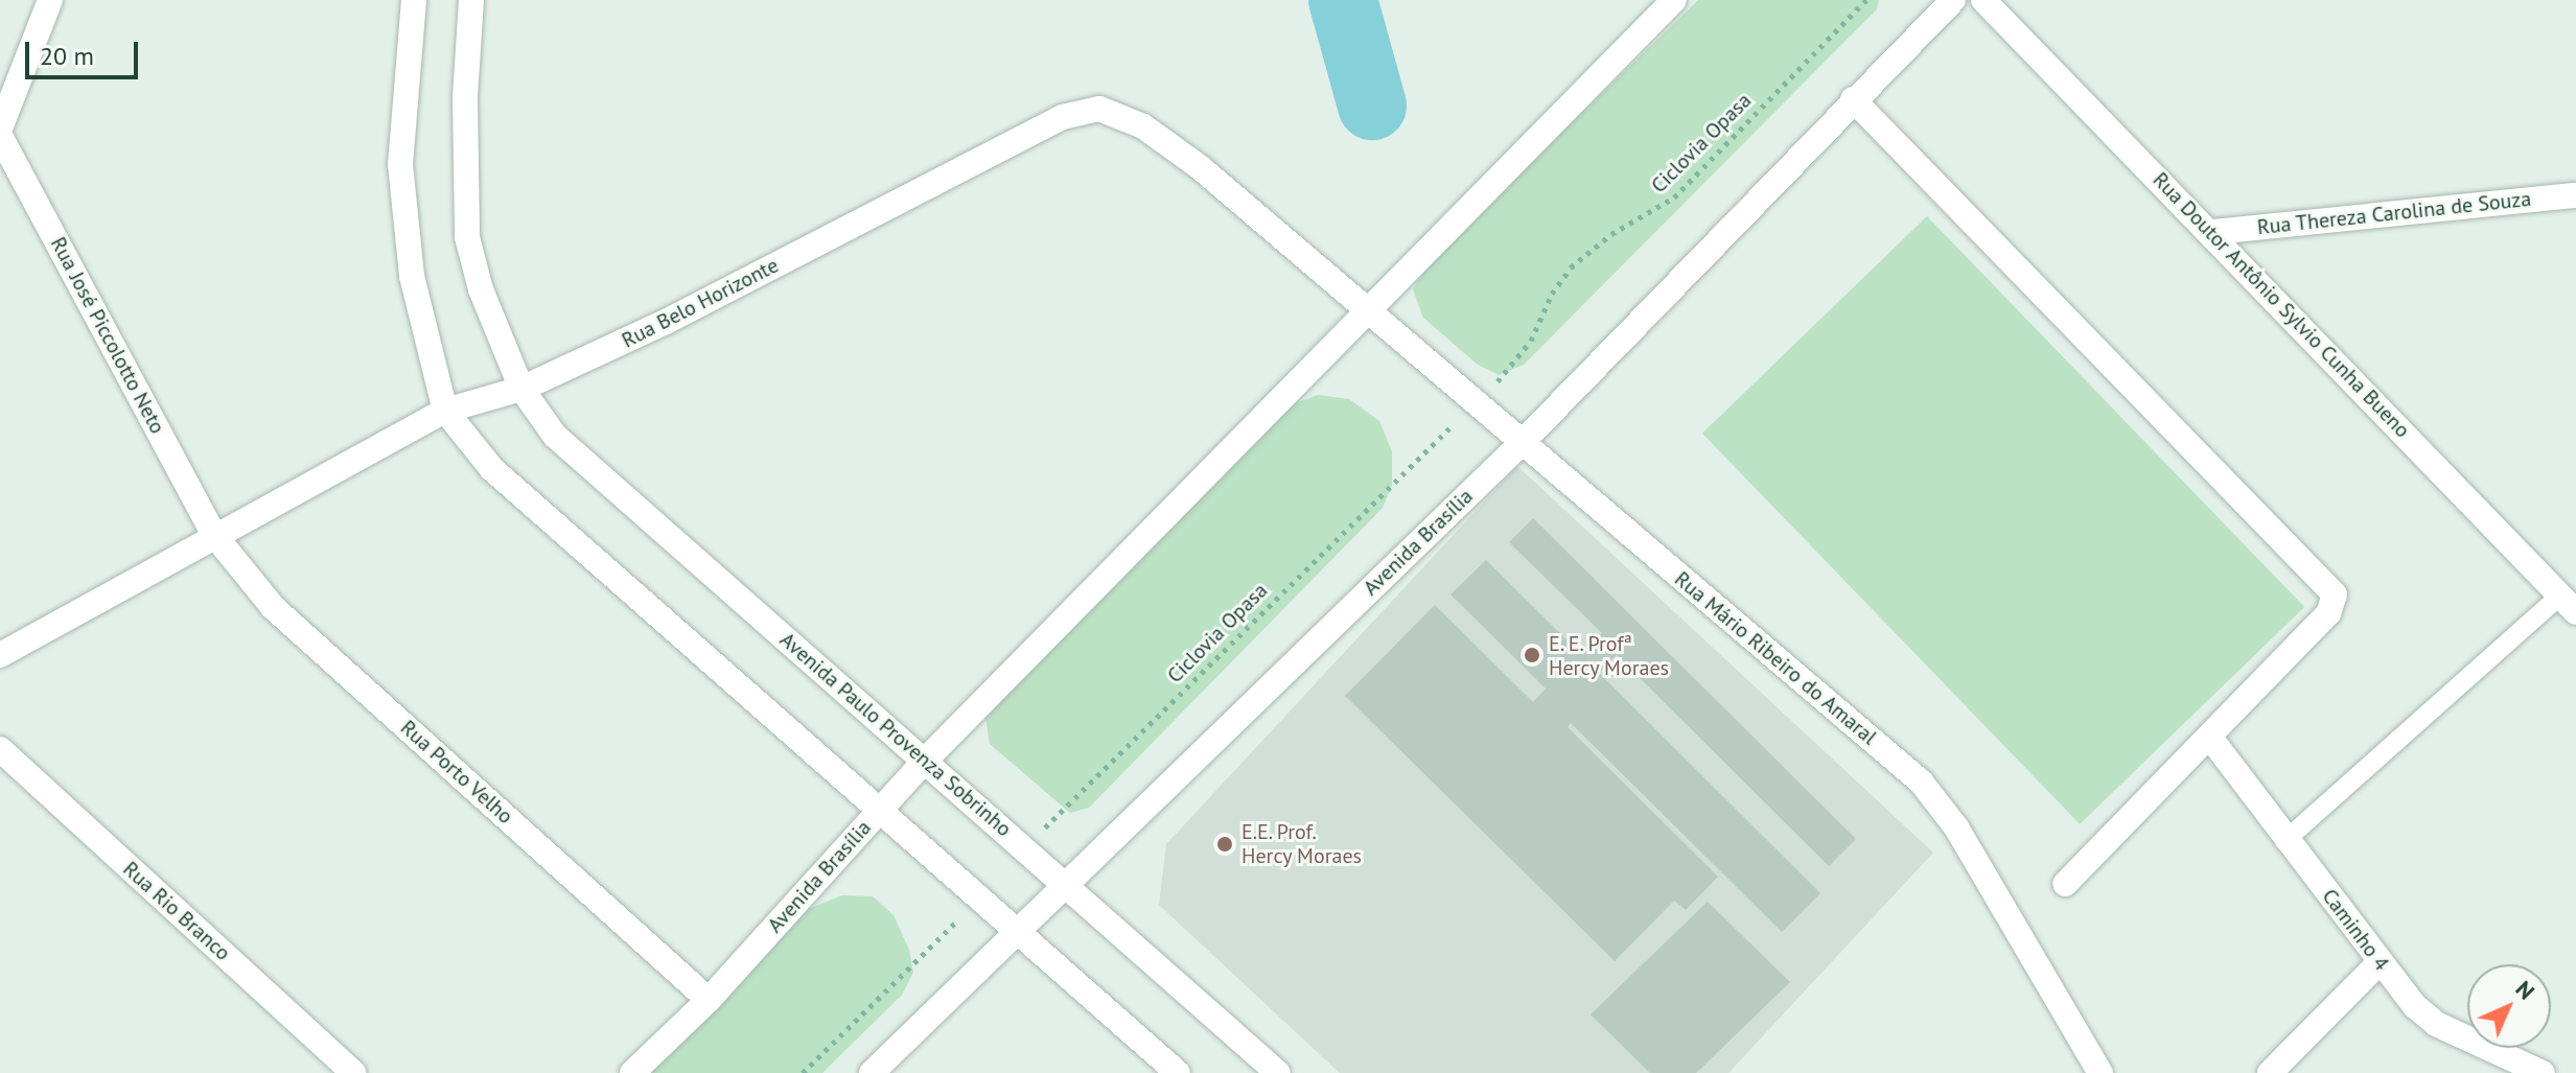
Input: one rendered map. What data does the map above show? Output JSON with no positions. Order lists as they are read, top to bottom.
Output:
{
  "streets": {
    "street": [
      "Rua Thereza Carolina de Souza",
      "Rua Belo Horizonte",
      "Rua Doutor Antônio Sylvio Cunha Bueno",
      "Rua José Piccolotto Neto",
      "Avenida Brasília",
      "Rua Mário Ribeiro do Amaral",
      "Avenida Paulo Provenza Sobrinho",
      "Rua Porto Velho",
      "Rua Rio Branco",
      "Caminho 4"
    ],
    "path": ["Ciclovia Opasa"]
  },
  "crossings": [
    ["Rua Thereza Carolina de Souza", "Rua Doutor Antônio Sylvio Cunha Bueno"],
    ["Rua Belo Horizonte", "Rua José Piccolotto Neto"],
    ["Rua Belo Horizonte", "Avenida Brasília"],
    ["Rua Belo Horizonte", "Rua Mário Ribeiro do Amaral"],
    ["Rua Belo Horizonte", "Avenida Paulo Provenza Sobrinho"],
    ["Rua Belo Horizonte", "Rua Porto Velho"],
    ["Rua José Piccolotto Neto", "Rua Porto Velho"],
    ["Avenida Brasília", "Rua Mário Ribeiro do Amaral"],
    ["Avenida Brasília", "Avenida Paulo Provenza Sobrinho"],
    ["Avenida Brasília", "Rua Porto Velho"]
  ],
  "places": ["E. E. Profª Hercy Moraes", "E.E. Prof. Hercy Moraes"],
  "scale_bar": "20 m",
  "north": "top right"
}
